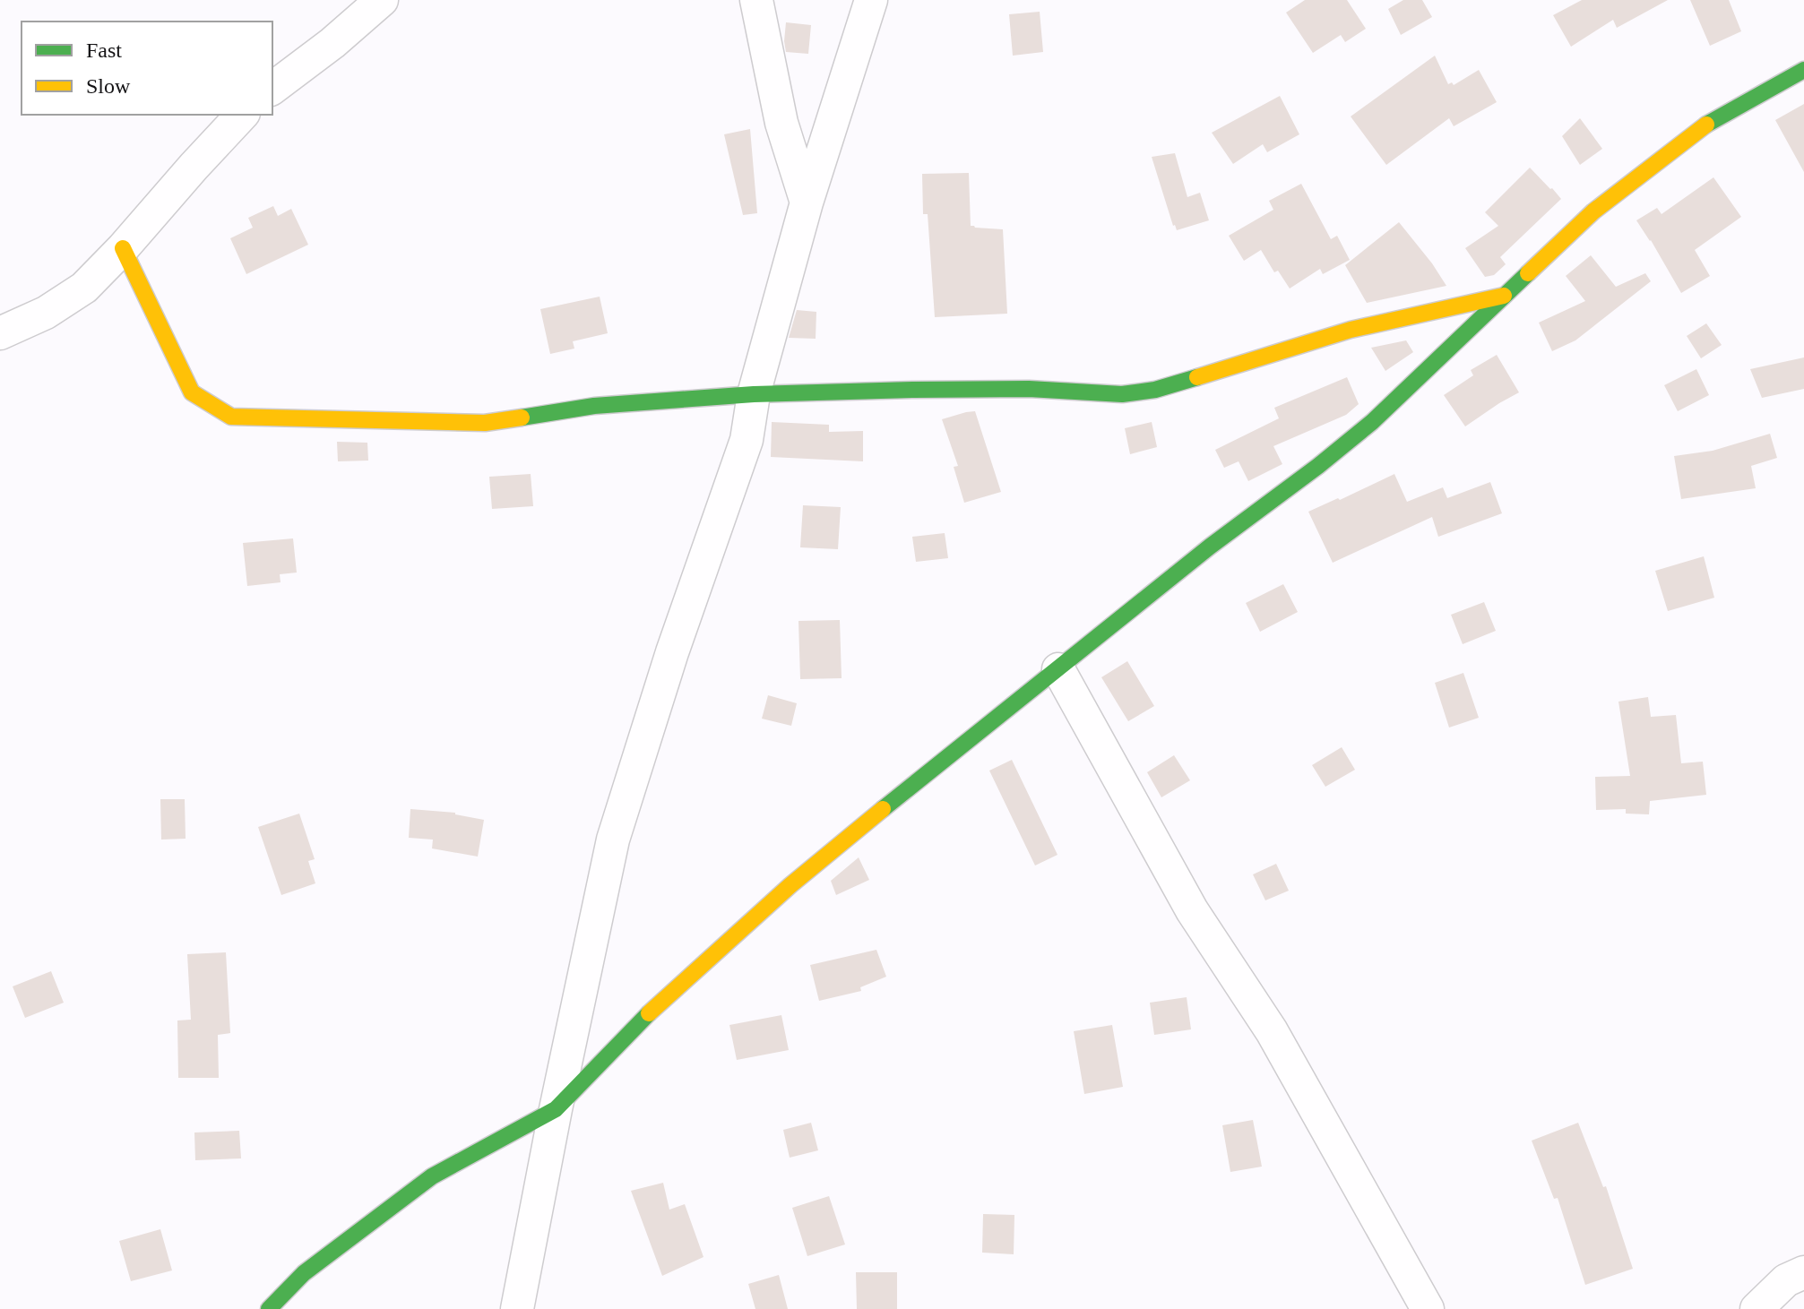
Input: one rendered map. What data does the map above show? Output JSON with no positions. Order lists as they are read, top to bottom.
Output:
{
  "legend": ["Fast", "Slow"]
}
